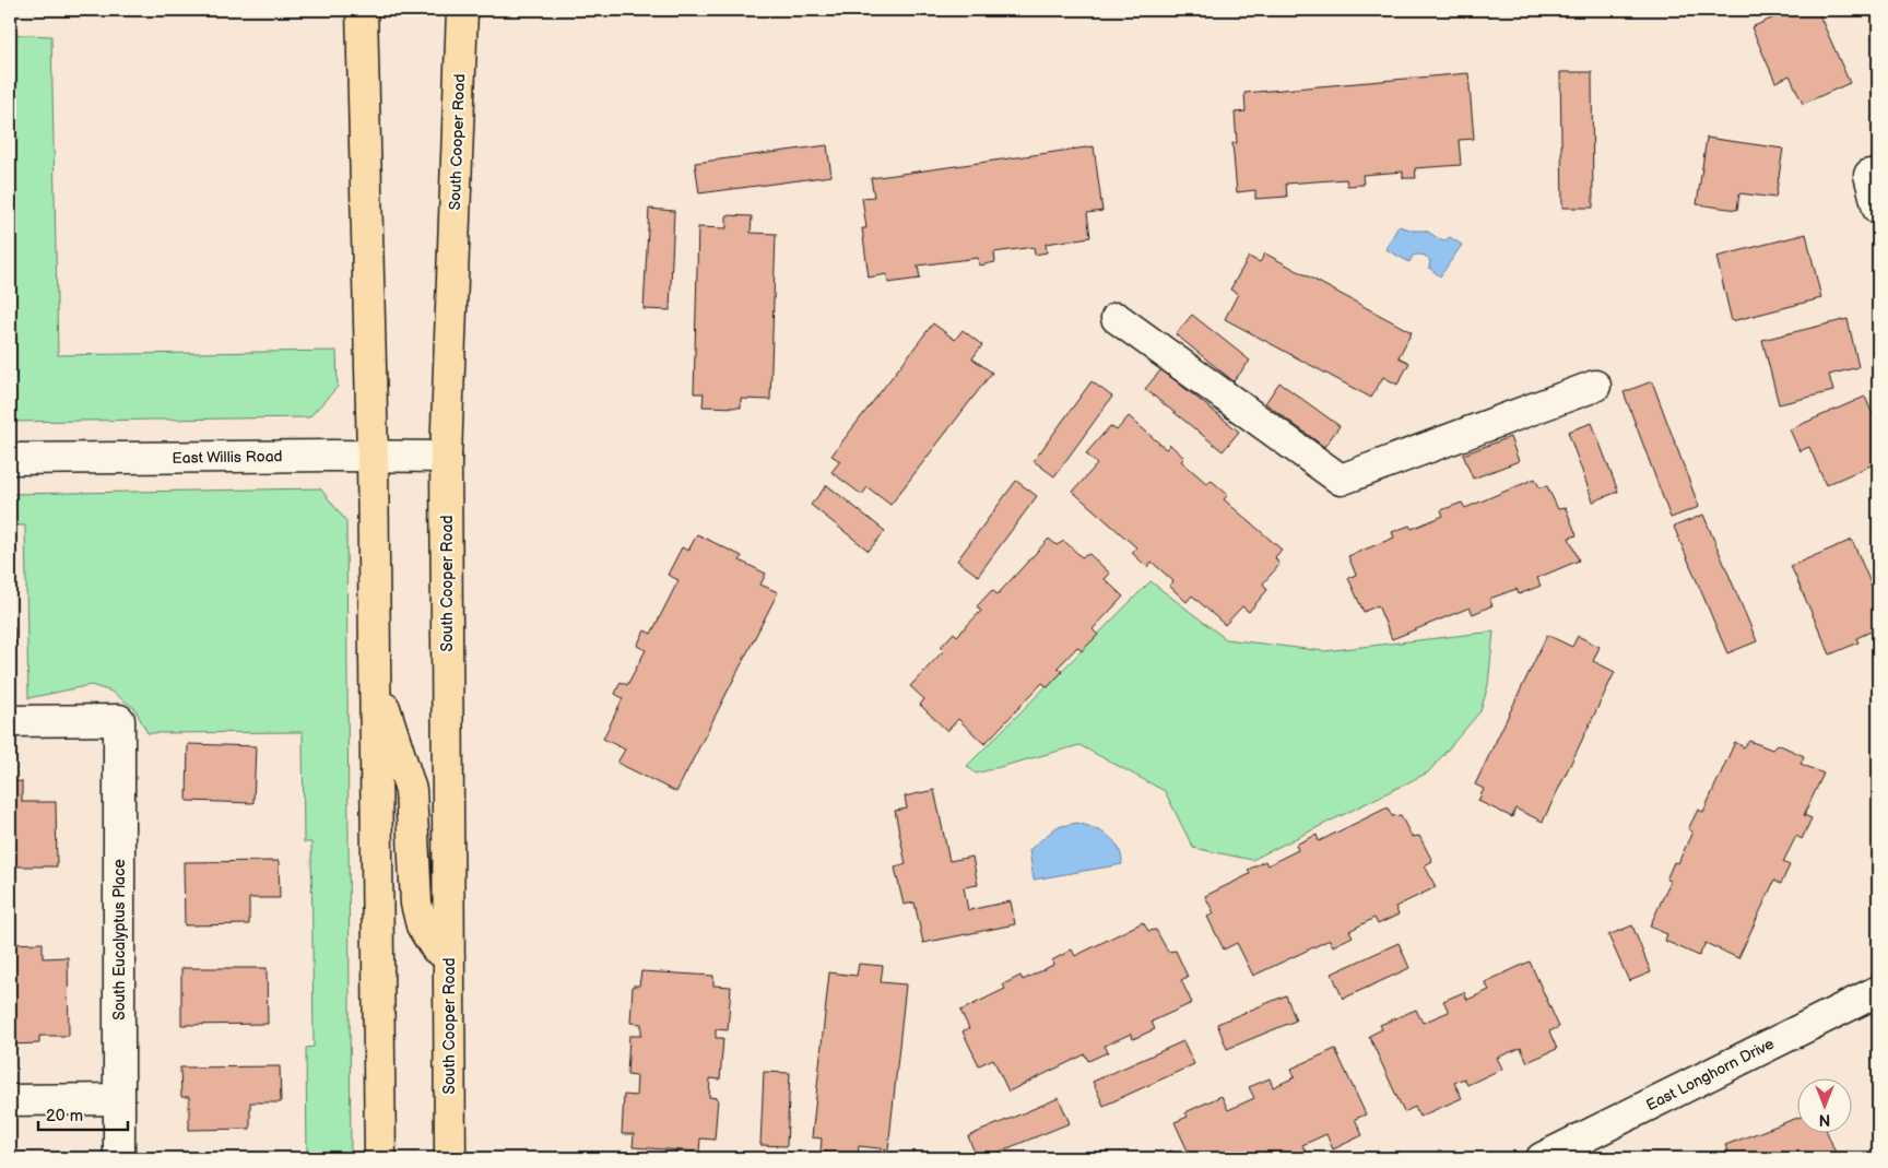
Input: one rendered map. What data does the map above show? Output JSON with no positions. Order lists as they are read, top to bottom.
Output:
{
  "streets": {
    "main road": ["South Cooper Road"],
    "street": ["East Willis Road", "South Eucalyptus Place", "East Longhorn Drive"]
  },
  "crossings": [
    ["South Cooper Road", "East Willis Road"]
  ],
  "scale_bar": "20 m",
  "north": "bottom"
}
